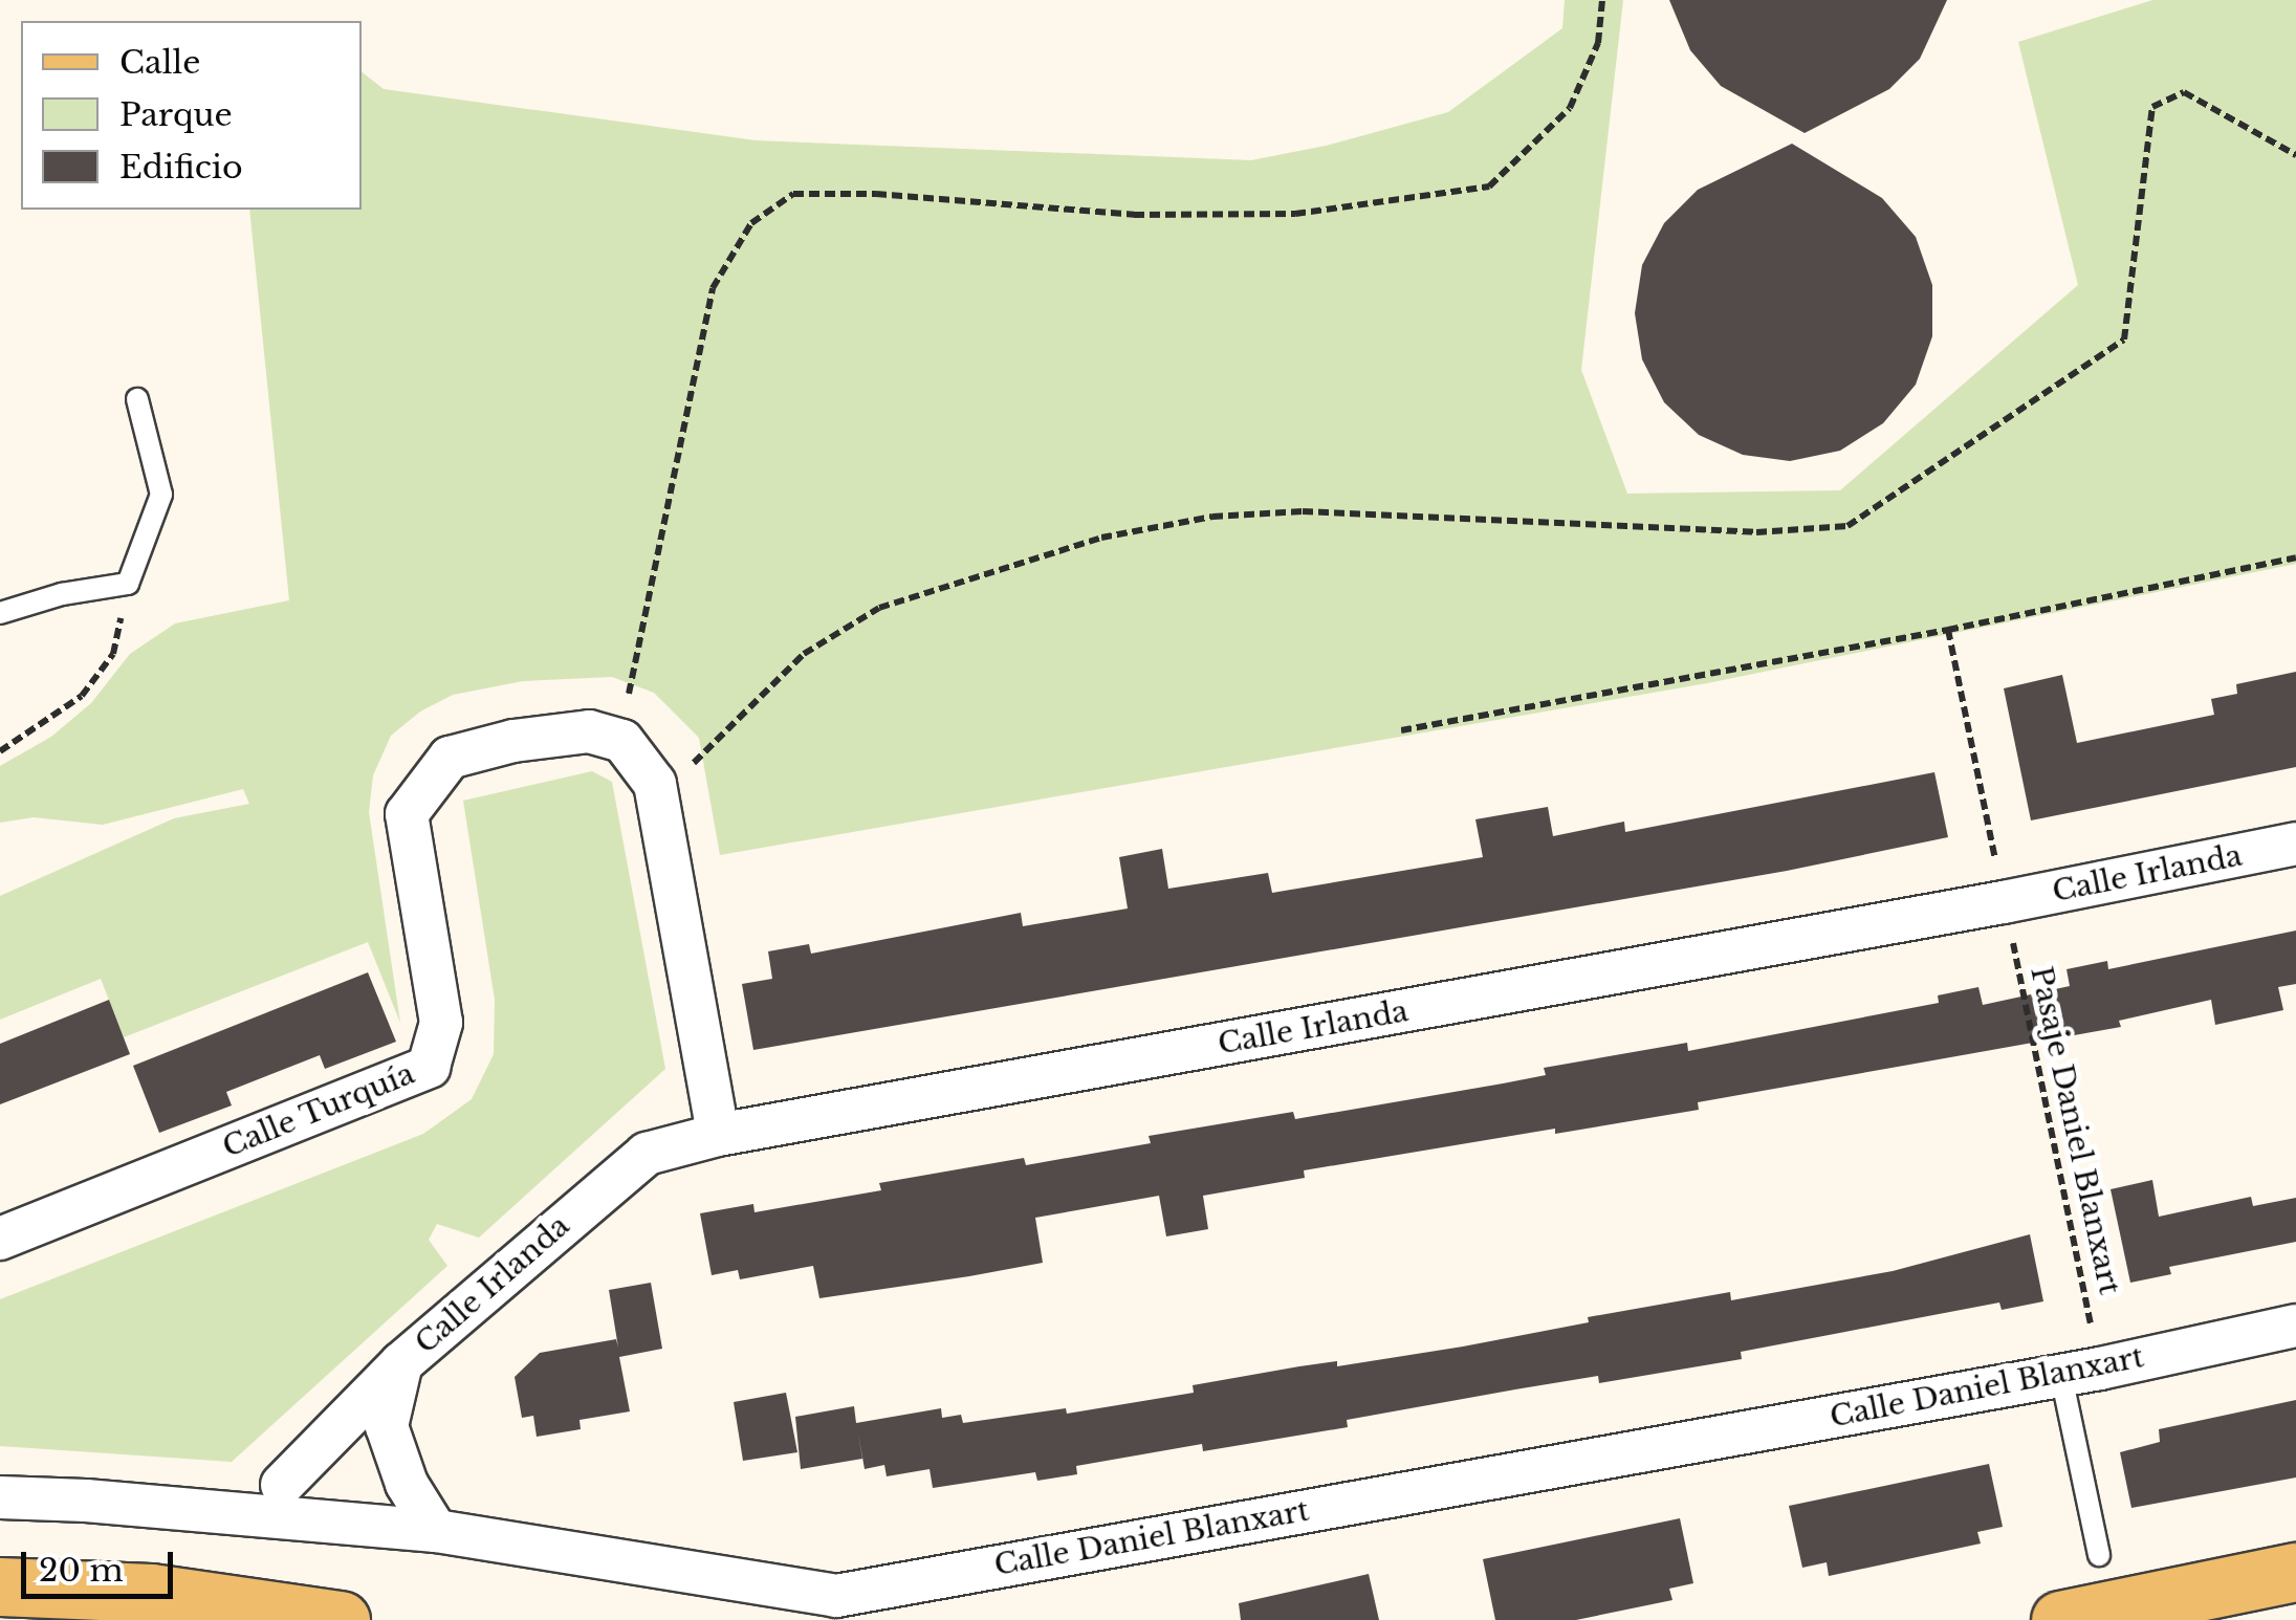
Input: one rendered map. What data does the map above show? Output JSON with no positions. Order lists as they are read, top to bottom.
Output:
{
  "streets": {
    "street": ["Calle Irlanda", "Calle Turquía", "Calle Daniel Blanxart"],
    "path": ["Pasaje Daniel Blanxart"]
  },
  "crossings": [
    ["Calle Irlanda", "Calle Daniel Blanxart"]
  ],
  "legend": ["Calle", "Parque", "Edificio"],
  "scale_bar": "20 m"
}
